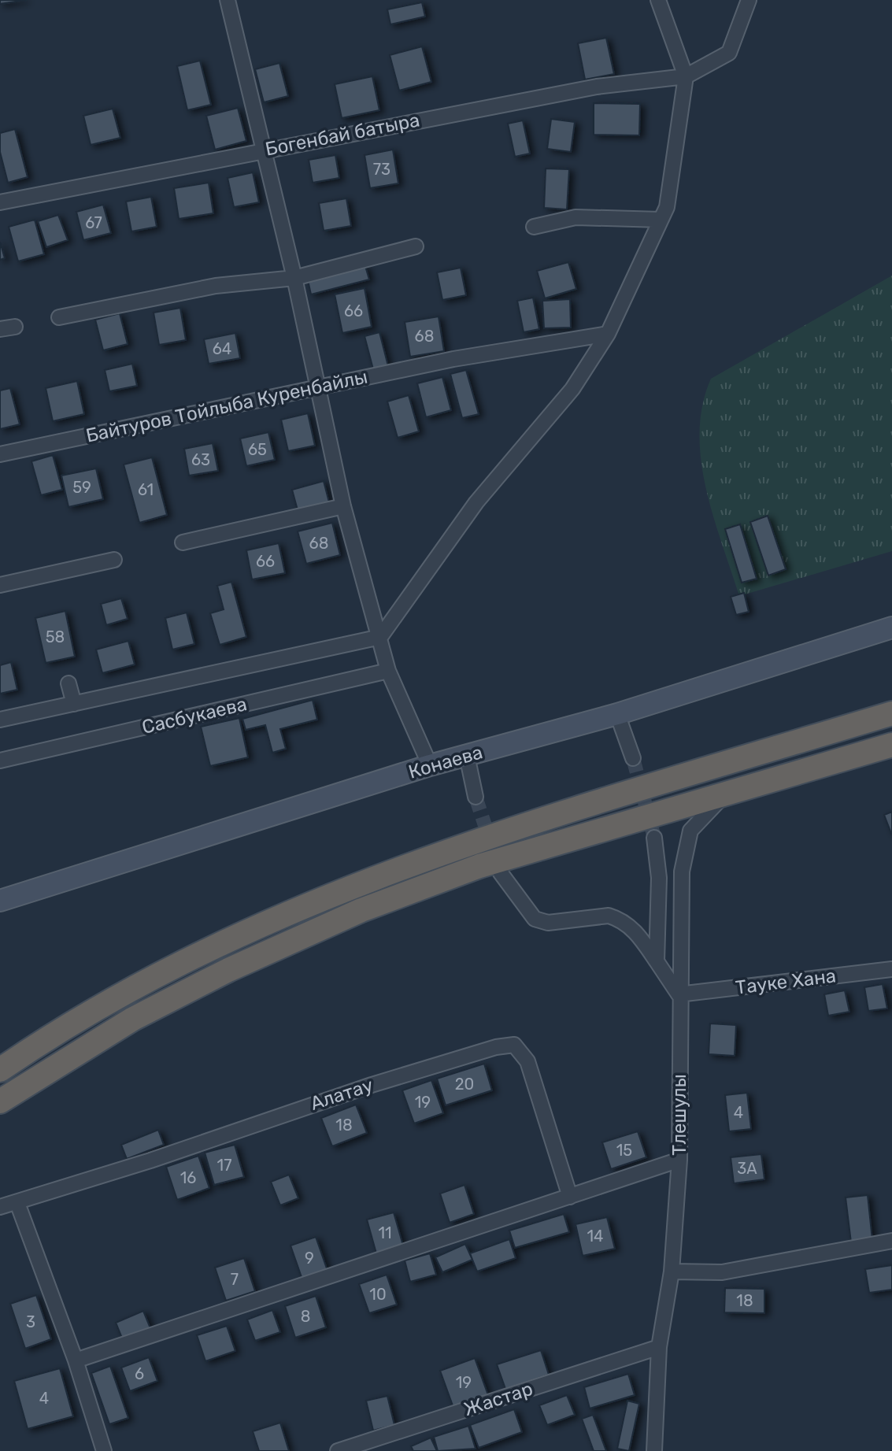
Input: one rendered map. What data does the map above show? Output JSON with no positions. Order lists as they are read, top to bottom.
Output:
{
  "streets": {
    "main road": ["Конаева"],
    "street": [
      "Богенбай батыра",
      "Байтуров Тойлыба Куренбайлы",
      "Сасбукаева",
      "Тауке Хана",
      "Алатау",
      "Тлешулы",
      "Жастар"
    ]
  },
  "crossings": [
    ["Тауке Хана", "Тлешулы"],
    ["Тлешулы", "Жастар"]
  ],
  "house_numbers": [
    "73",
    "67",
    "66",
    "68",
    "64",
    "65",
    "63",
    "59",
    "61",
    "68",
    "66",
    "58",
    "20",
    "19",
    "4",
    "18",
    "15",
    "17",
    "3А",
    "16",
    "11",
    "14",
    "9",
    "7",
    "10",
    "18",
    "8",
    "3",
    "6",
    "19",
    "4"
  ]
}
